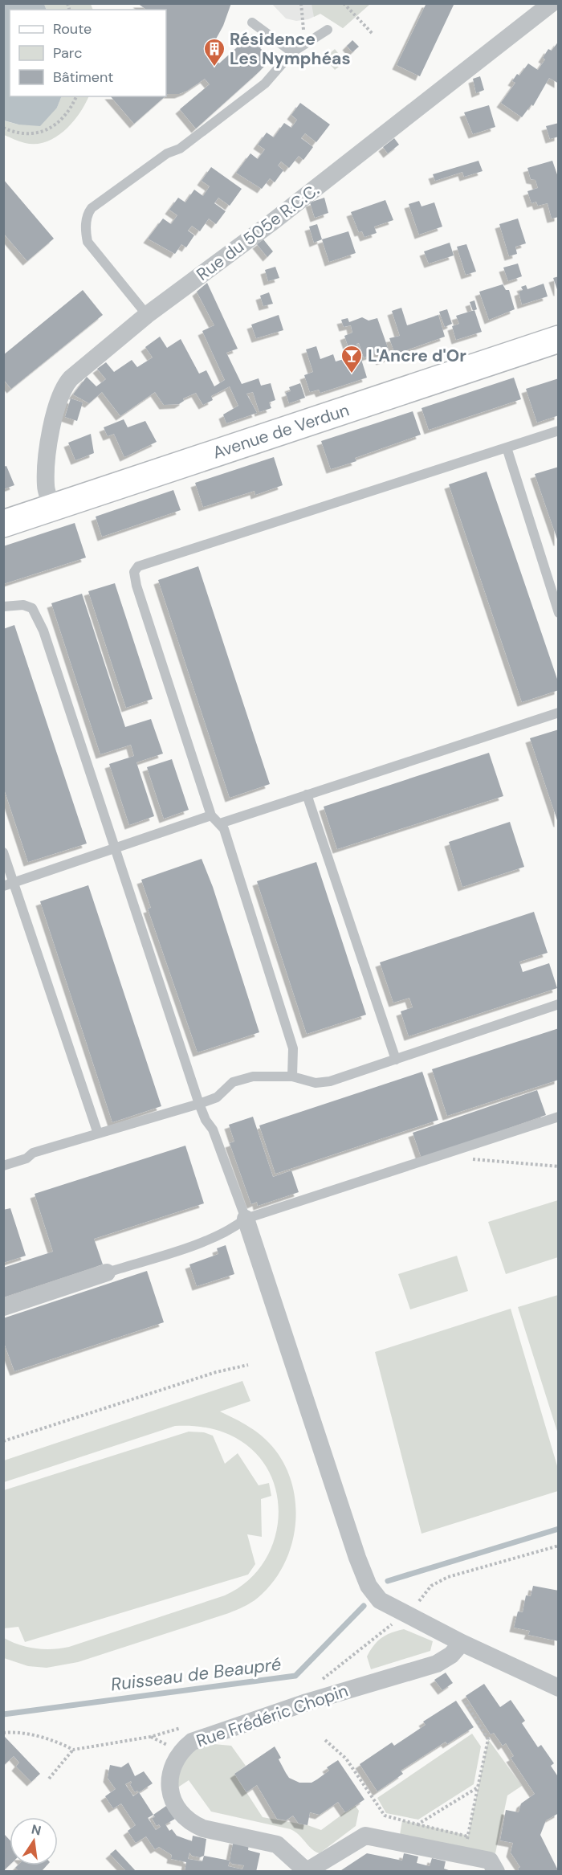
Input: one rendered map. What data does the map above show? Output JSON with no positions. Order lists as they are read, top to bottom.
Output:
{
  "streets": {
    "main road": ["Avenue de Verdun"],
    "street": ["Rue du 505e R.C.C.", "Rue Frédéric Chopin"]
  },
  "crossings": [
    ["Rue du 505e R.C.C.", "Avenue de Verdun"]
  ],
  "water": ["Ruisseau de Beaupré"],
  "places": {
    "building": ["Résidence Les Nymphéas"],
    "bar": ["L'Ancre d'Or"]
  },
  "legend": ["Route", "Parc", "Bâtiment"],
  "north": "top"
}
